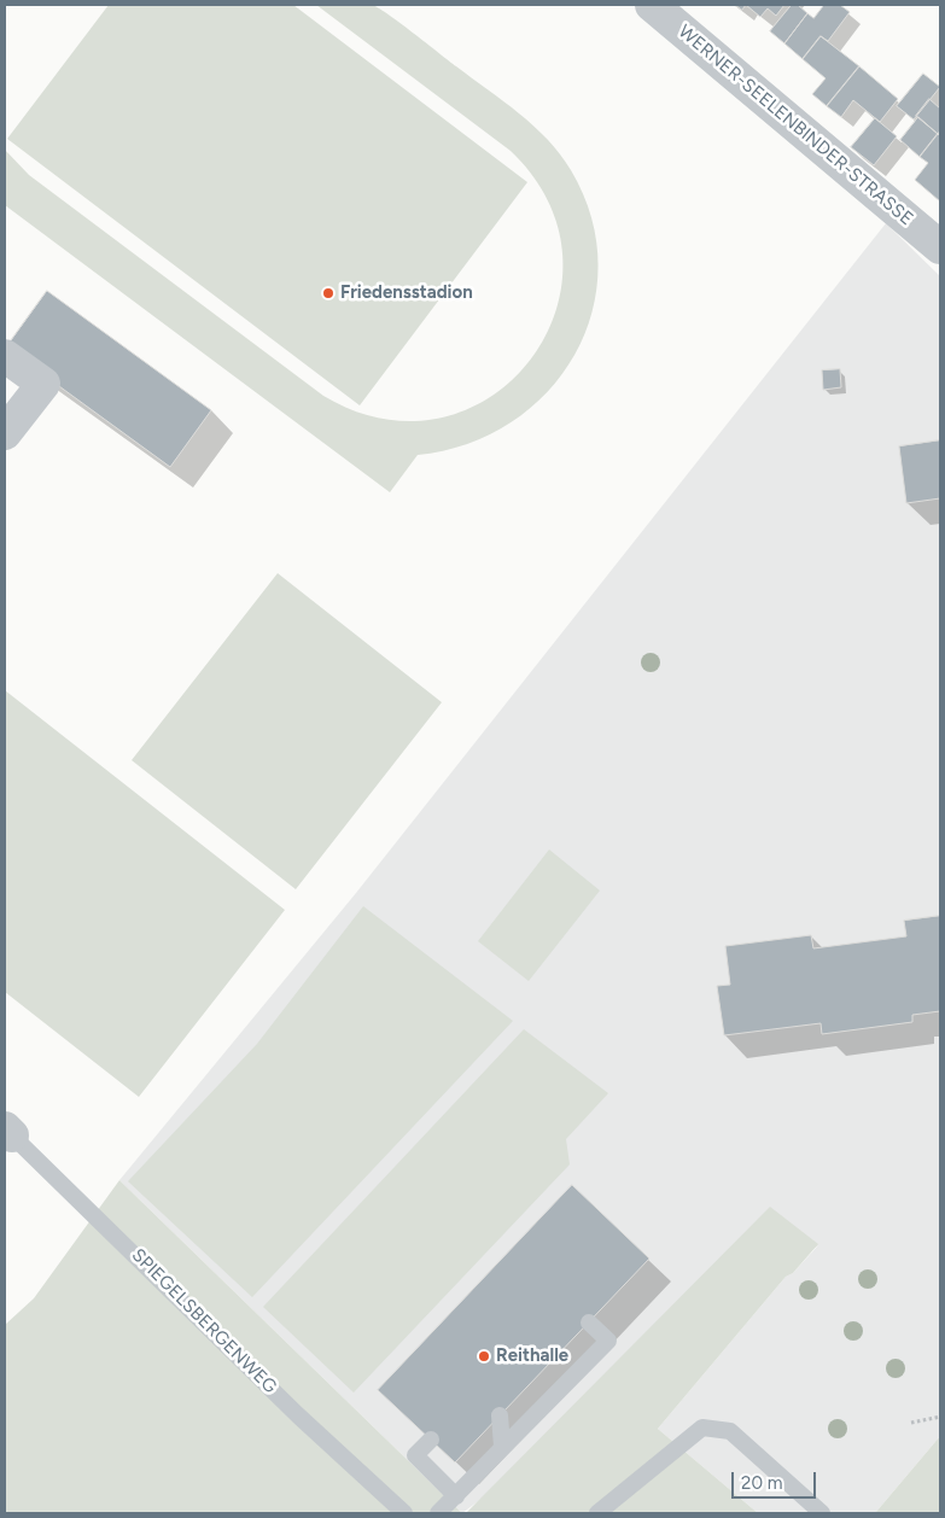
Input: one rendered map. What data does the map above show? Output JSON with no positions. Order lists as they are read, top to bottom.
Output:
{
  "streets": {
    "street": ["WERNER-SEELENBINDER-STRASSE"],
    "lane": ["SPIEGELSBERGENWEG"]
  },
  "places": ["Friedensstadion", "Reithalle"],
  "scale_bar": "20 m"
}
